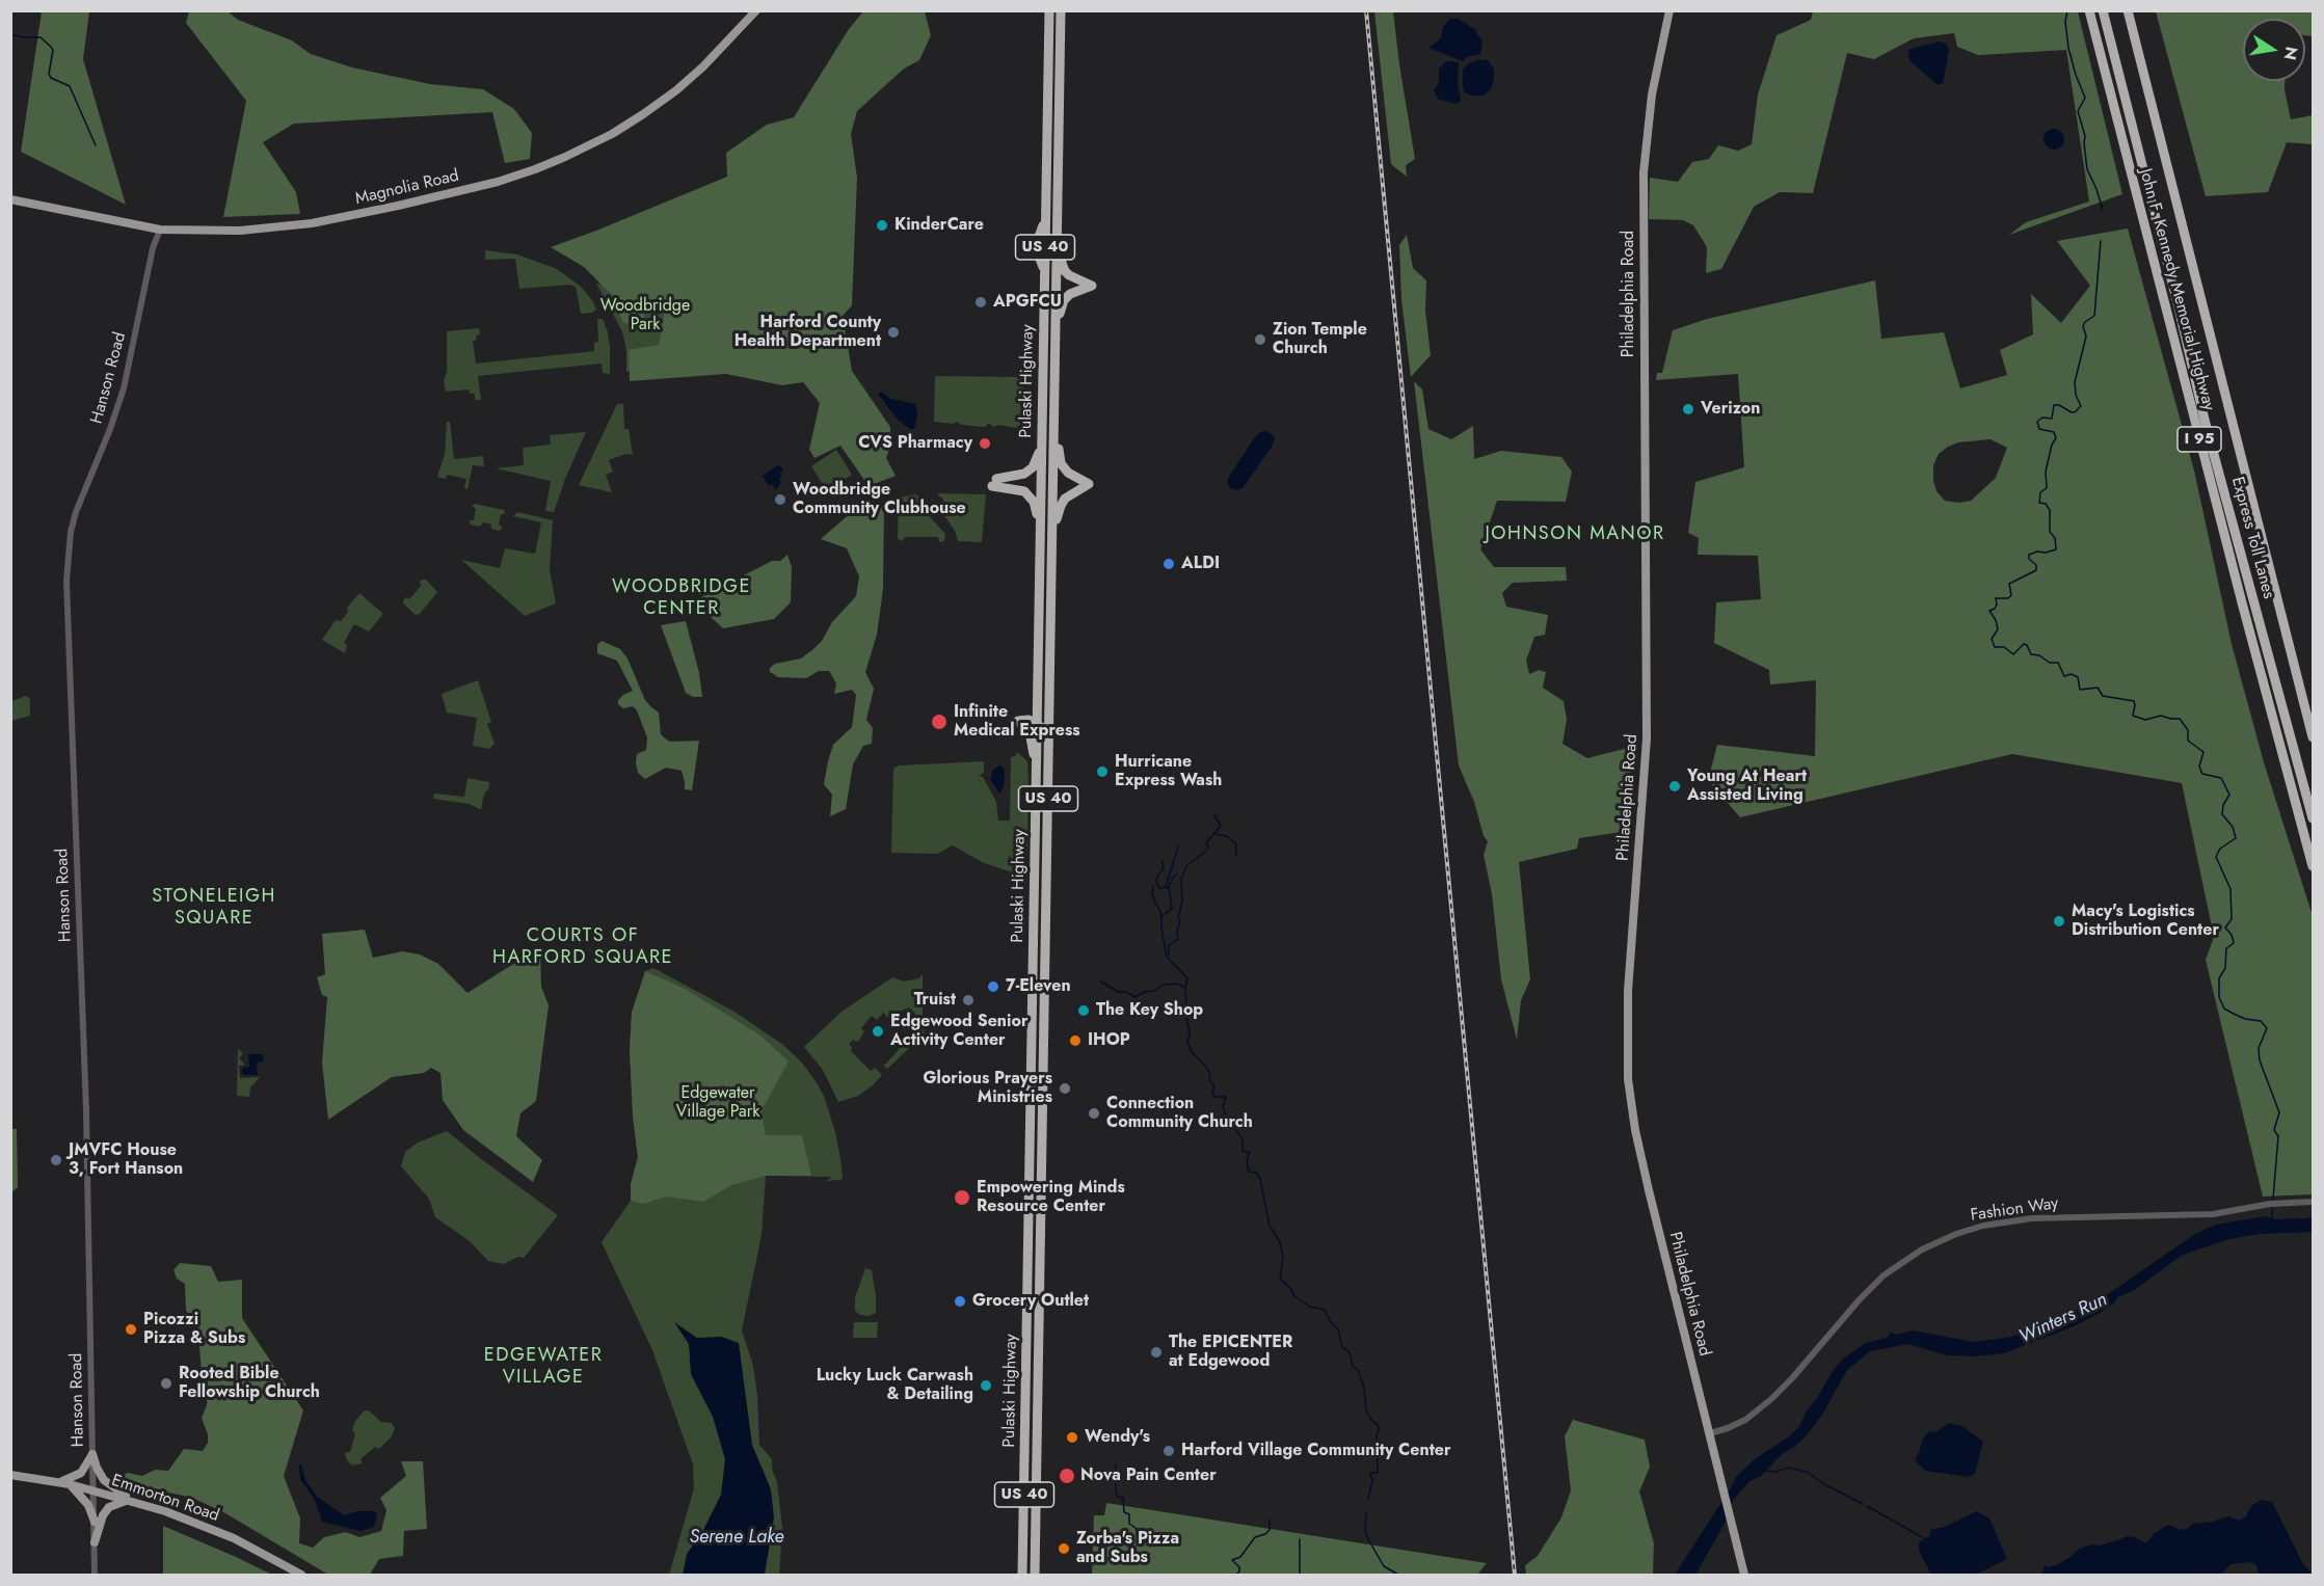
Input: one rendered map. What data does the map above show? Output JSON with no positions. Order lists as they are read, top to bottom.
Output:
{
  "streets": {
    "highway": [
      "US 40",
      "John F. Kennedy Memorial Highway",
      "Pulaski Highway",
      "I 95",
      "Express Toll Lanes"
    ],
    "main road": ["Magnolia Road", "Philadelphia Road", "Emmorton Road"],
    "street": ["Hanson Road", "Fashion Way"]
  },
  "crossings": [
    ["Magnolia Road", "Hanson Road"],
    ["Philadelphia Road", "Fashion Way"],
    ["Hanson Road", "Emmorton Road"]
  ],
  "districts": [
    "JOHNSON MANOR",
    "WOODBRIDGE CENTER",
    "STONELEIGH SQUARE",
    "COURTS OF HARFORD SQUARE",
    "EDGEWATER VILLAGE"
  ],
  "water": ["Winters Run", "Serene Lake"],
  "parks": ["Woodbridge Park", "Edgewater Village Park"],
  "places": [
    "KinderCare",
    "APGFCU",
    "Harford County Health Department",
    "Zion Temple Church",
    "Verizon",
    "CVS Pharmacy",
    "Woodbridge Community Clubhouse",
    "ALDI",
    "Infinite Medical Express",
    "Hurricane Express Wash",
    "Young At Heart Assisted Living",
    "Macy's Logistics Distribution Center",
    "7-Eleven",
    "Truist",
    "The Key Shop",
    "Edgewood Senior Activity Center",
    "IHOP",
    "Glorious Prayers Ministries",
    "Connection Community Church",
    "JMVFC House 3, Fort Hanson",
    "Empowering Minds Resource Center",
    "Grocery Outlet",
    "Picozzi Pizza & Subs",
    "The EPICENTER at Edgewood",
    "Rooted Bible Fellowship Church",
    "Lucky Luck Carwash & Detailing",
    "Wendy's",
    "Harford Village Community Center",
    "Nova Pain Center",
    "Zorba's Pizza and Subs"
  ],
  "north": "right"
}
